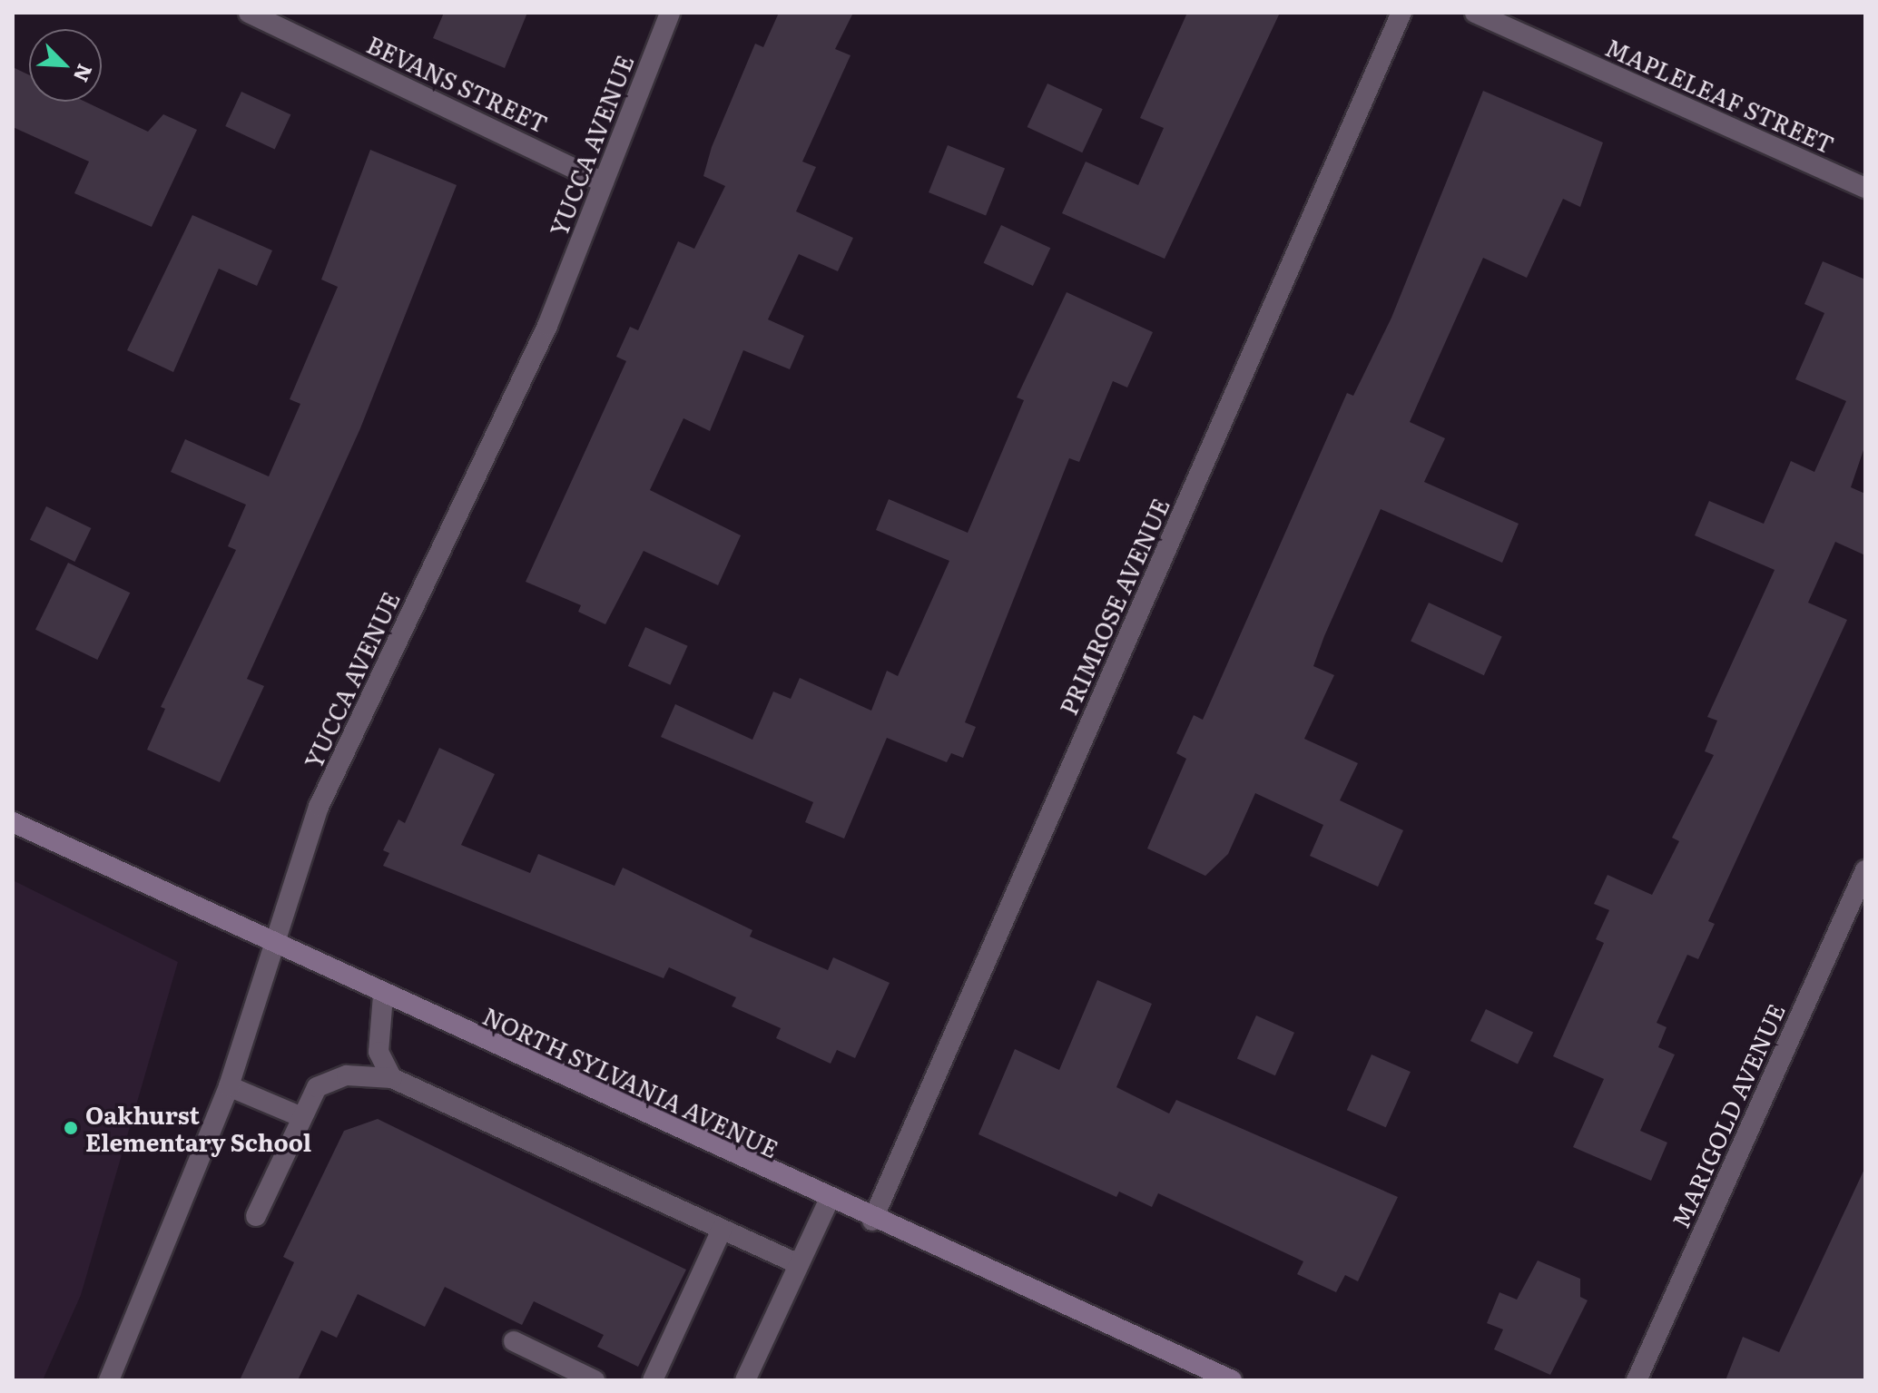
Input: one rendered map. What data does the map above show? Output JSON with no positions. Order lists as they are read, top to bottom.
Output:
{
  "streets": {
    "main road": ["NORTH SYLVANIA AVENUE"],
    "street": [
      "BEVANS STREET",
      "MAPLELEAF STREET",
      "YUCCA AVENUE",
      "PRIMROSE AVENUE",
      "MARIGOLD AVENUE"
    ]
  },
  "crossings": [
    ["BEVANS STREET", "YUCCA AVENUE"],
    ["YUCCA AVENUE", "NORTH SYLVANIA AVENUE"],
    ["PRIMROSE AVENUE", "NORTH SYLVANIA AVENUE"]
  ],
  "places": ["Oakhurst Elementary School"],
  "north": "bottom right"
}
